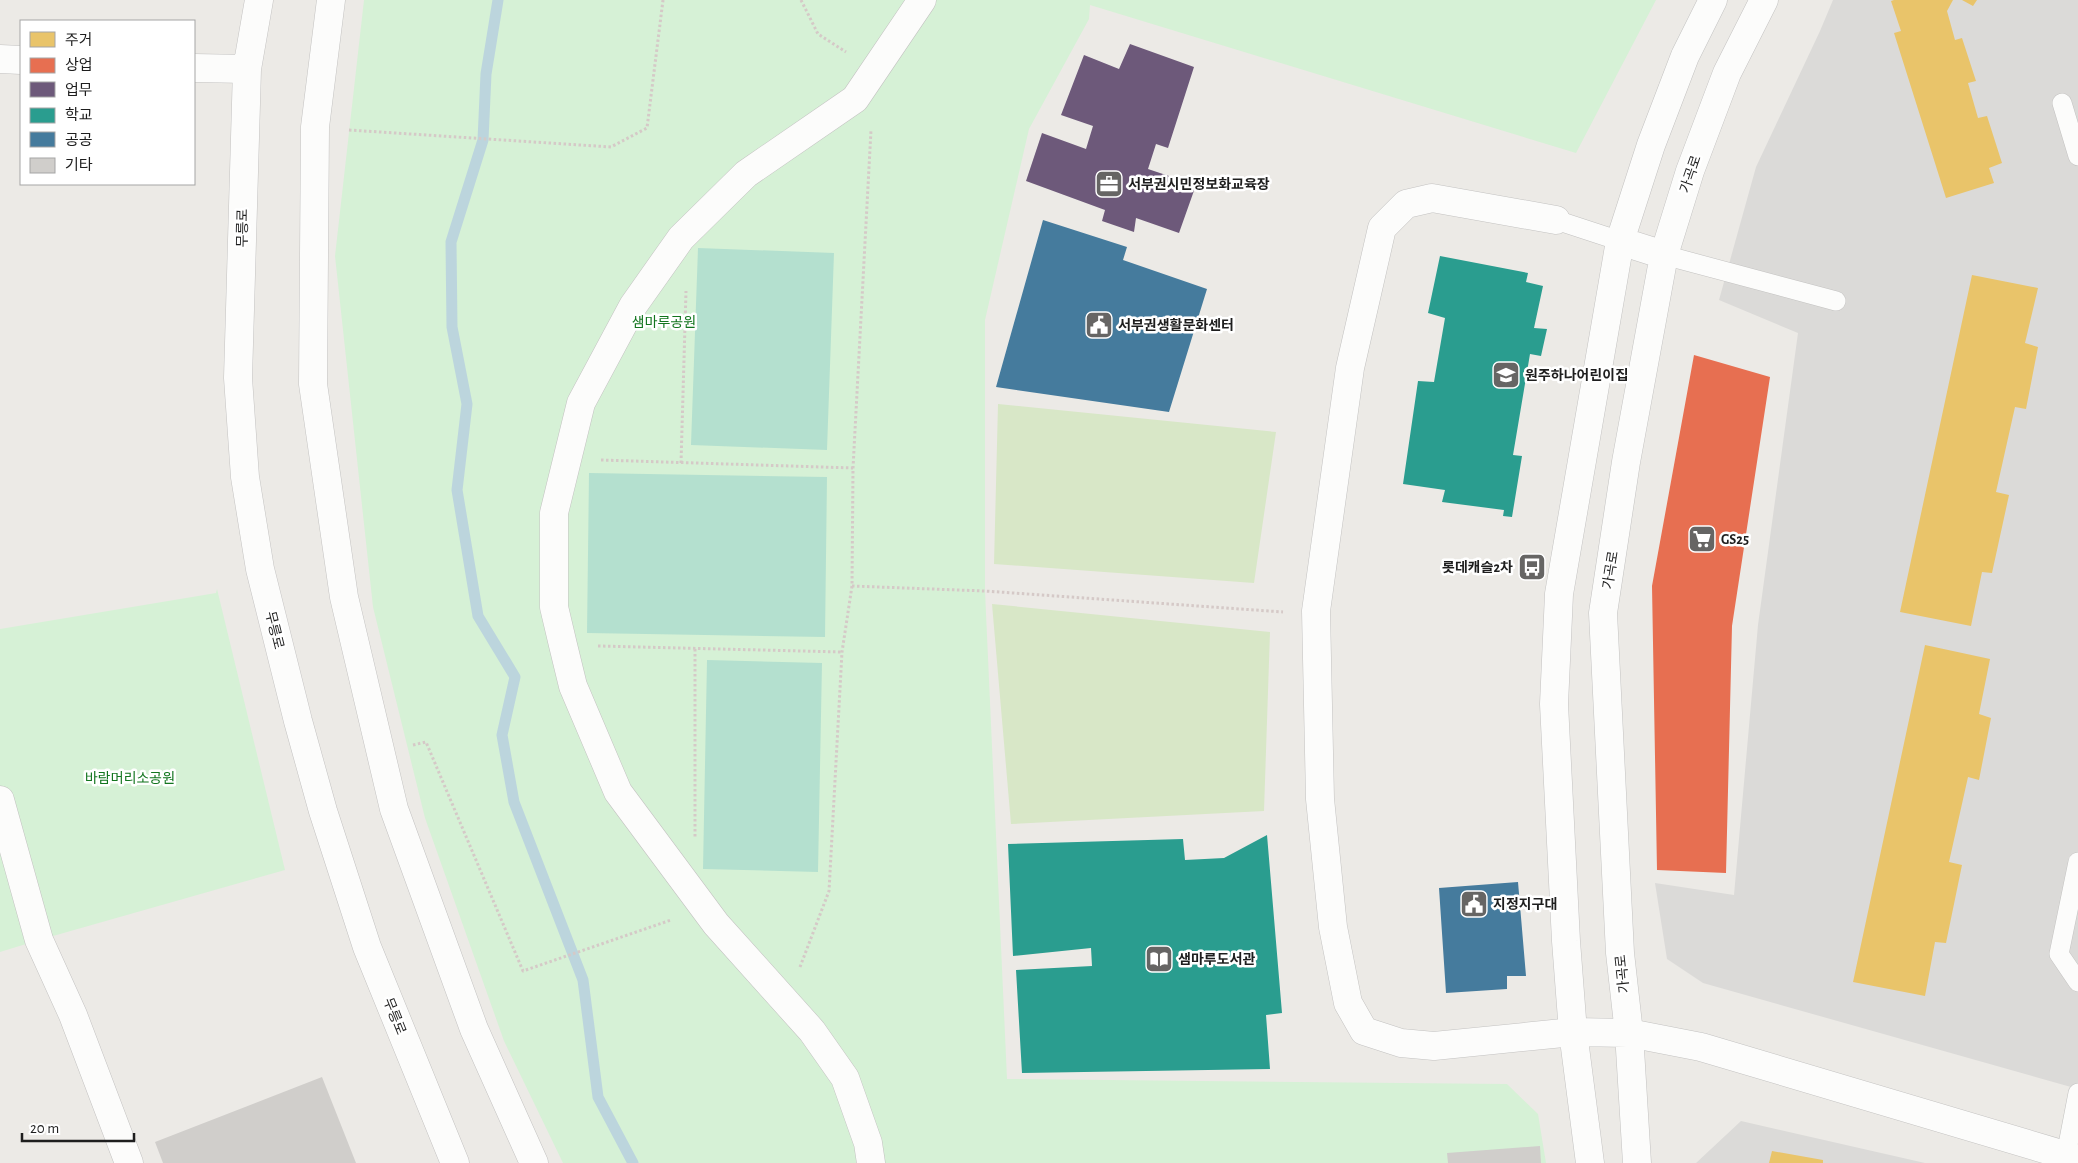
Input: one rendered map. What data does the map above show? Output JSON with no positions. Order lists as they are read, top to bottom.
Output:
{
  "streets": {
    "street": ["가곡로", "무릉로"]
  },
  "parks": ["샘마루공원", "바람머리소공원"],
  "places": {
    "office": ["서부권시민정보화교육장"],
    "public building": ["서부권생활문화센터", "지정지구대"],
    "school or university": ["원주하나어린이집"],
    "supermarket": ["GS25"],
    "bus stop": ["롯데캐슬2차"],
    "library": ["샘마루도서관"]
  },
  "legend": [
    "주거",
    "상업",
    "업무",
    "학교",
    "공공",
    "기타"
  ],
  "scale_bar": "20 m"
}
